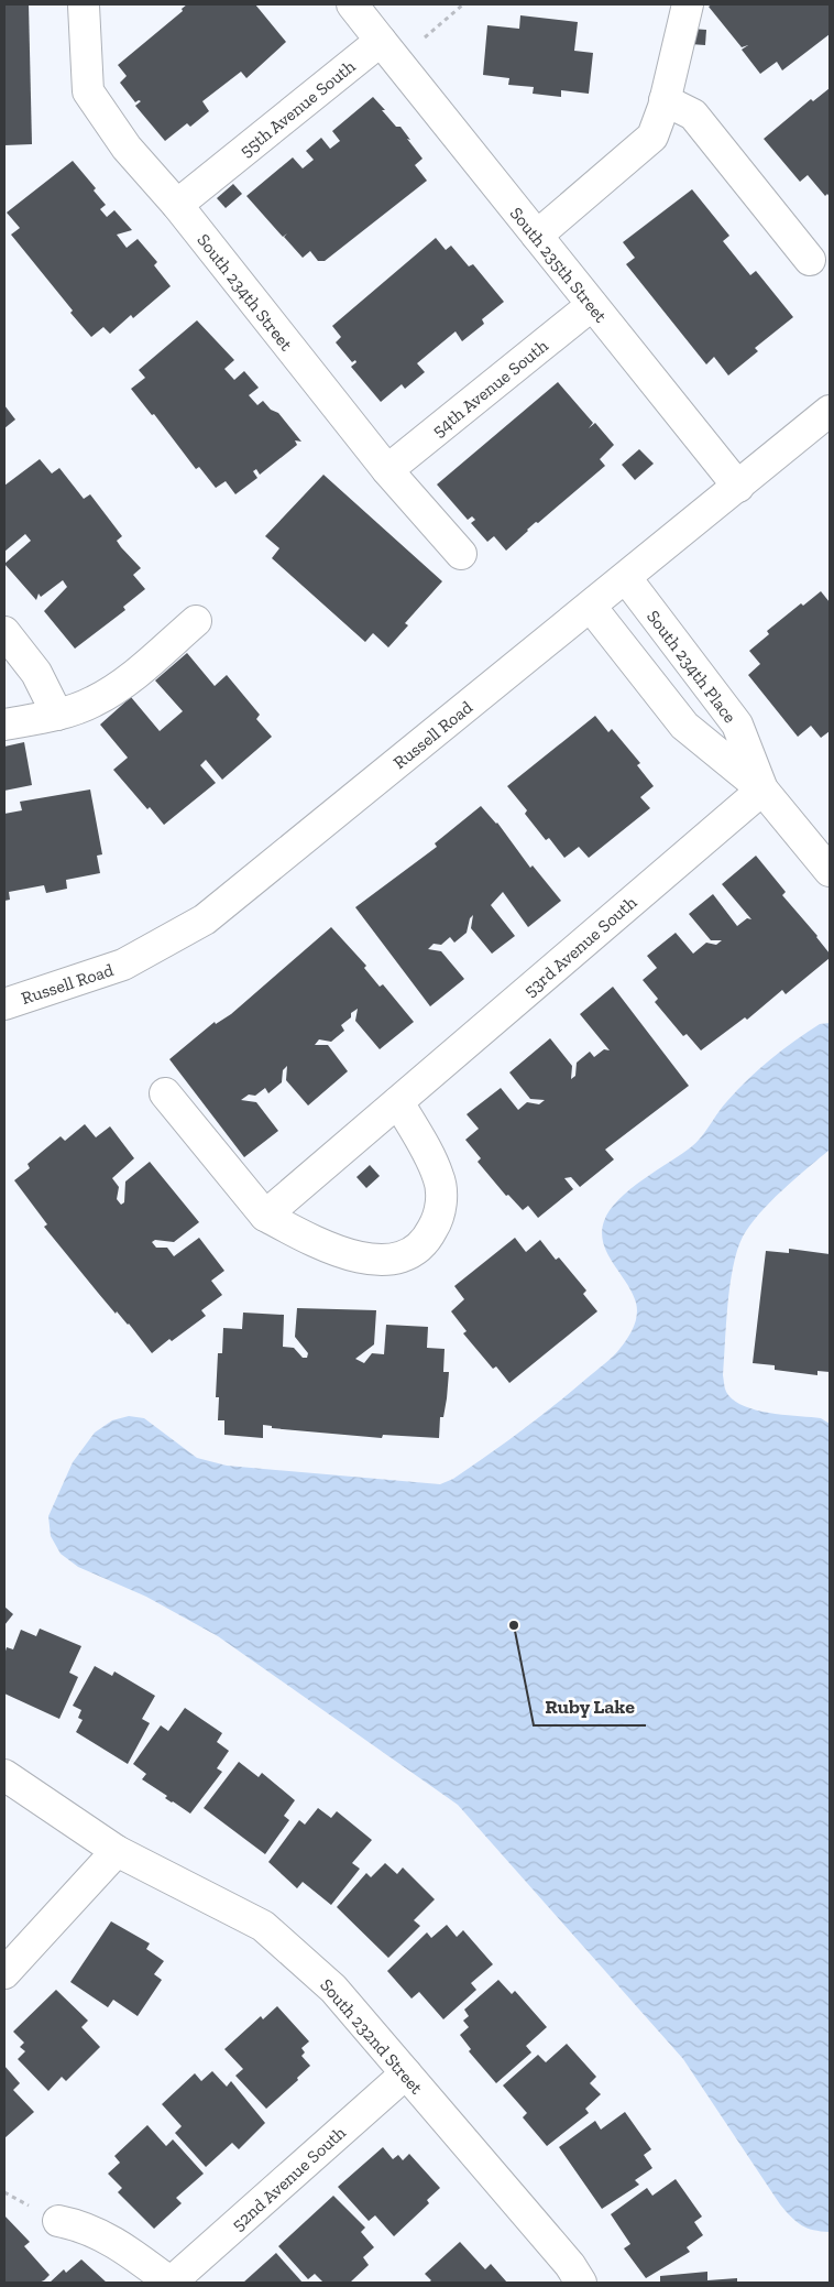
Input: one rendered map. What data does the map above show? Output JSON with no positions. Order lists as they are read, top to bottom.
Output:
{
  "streets": {
    "street": [
      "55th Avenue South",
      "South 235th Street",
      "South 234th Street",
      "54th Avenue South",
      "South 234th Place",
      "Russell Road",
      "53rd Avenue South",
      "South 232nd Street",
      "52nd Avenue South"
    ]
  },
  "crossings": [
    ["55th Avenue South", "South 235th Street"],
    ["55th Avenue South", "South 234th Street"],
    ["South 235th Street", "54th Avenue South"],
    ["South 235th Street", "Russell Road"],
    ["South 234th Street", "54th Avenue South"],
    ["South 234th Place", "Russell Road"],
    ["South 234th Place", "53rd Avenue South"],
    ["South 232nd Street", "52nd Avenue South"]
  ],
  "places": ["Ruby Lake"]
}
